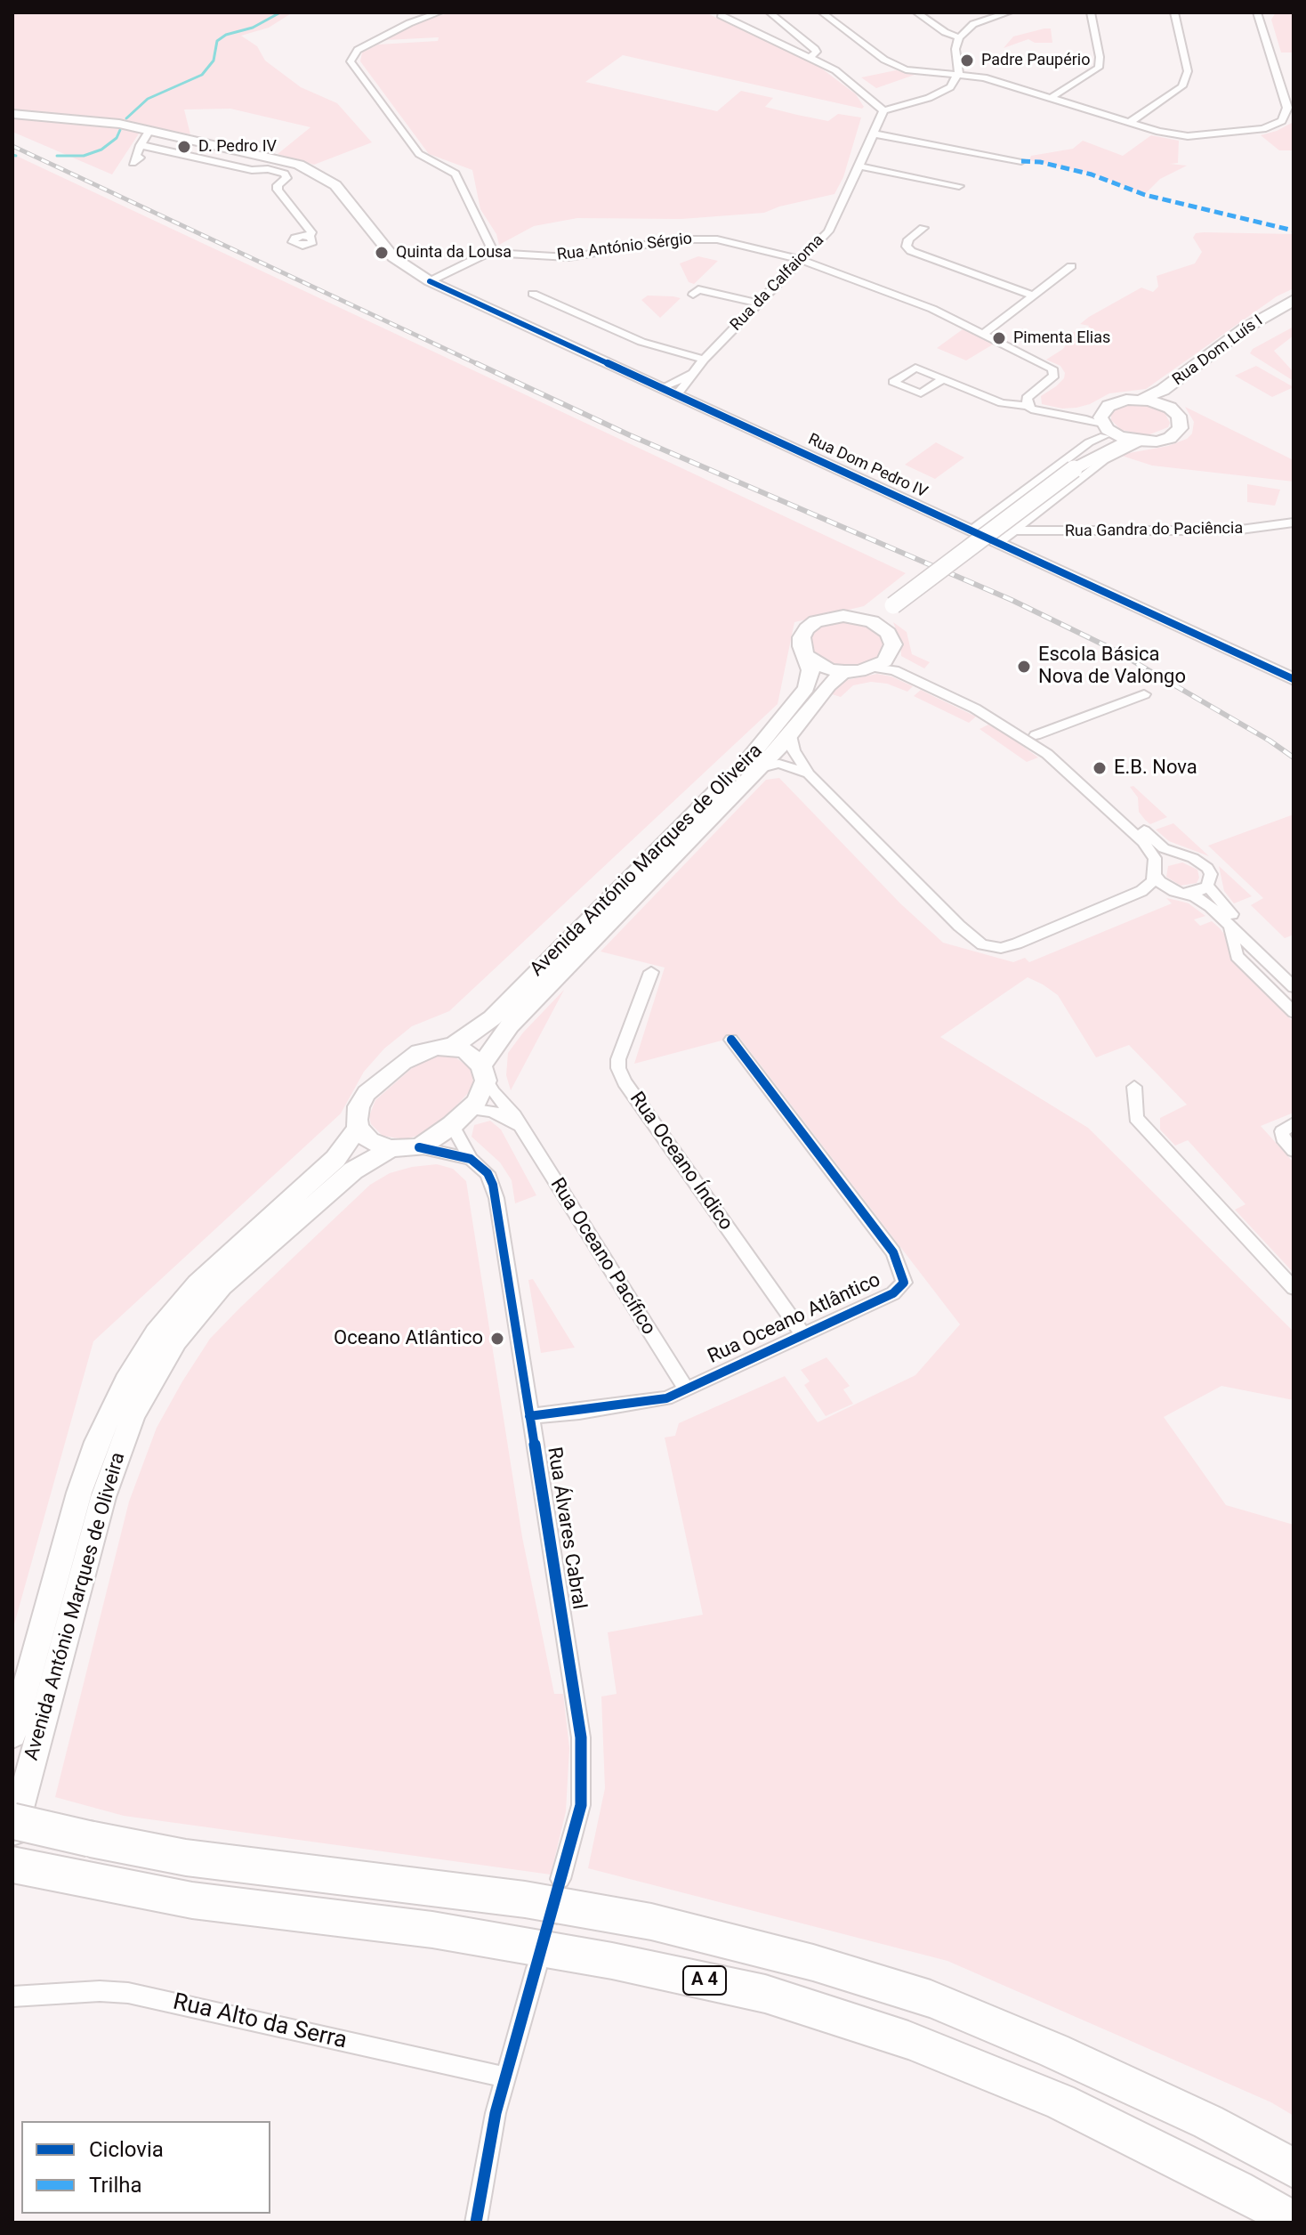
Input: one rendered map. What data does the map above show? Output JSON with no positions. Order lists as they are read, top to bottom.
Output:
{
  "streets": {
    "highway": ["A 4"],
    "main road": ["Rua Dom Luís I", "Rua Dom Pedro IV", "Avenida António Marques de Oliveira"],
    "street": [
      "Rua António Sérgio",
      "Rua da Calfaioma",
      "Rua Gandra do Paciência",
      "Rua Oceano Índico",
      "Rua Oceano Pacífico",
      "Rua Oceano Atlântico",
      "Rua Álvares Cabral",
      "Rua Alto da Serra"
    ]
  },
  "crossings": [
    ["Rua António Sérgio", "Rua da Calfaioma"],
    ["Rua da Calfaioma", "Rua Dom Pedro IV"],
    ["Rua Dom Luís I", "Rua Dom Pedro IV"],
    ["Rua Dom Luís I", "Rua Gandra do Paciência"],
    ["Avenida António Marques de Oliveira", "Rua Oceano Pacífico"],
    ["Avenida António Marques de Oliveira", "Rua Álvares Cabral"],
    ["Rua Oceano Índico", "Rua Oceano Atlântico"],
    ["Rua Oceano Pacífico", "Rua Oceano Atlântico"],
    ["Rua Oceano Pacífico", "Rua Álvares Cabral"],
    ["Rua Oceano Atlântico", "Rua Álvares Cabral"]
  ],
  "places": [
    "Padre Paupério",
    "D. Pedro IV",
    "Quinta da Lousa",
    "Pimenta Elias",
    "Escola Básica Nova de Valongo",
    "E.B. Nova",
    "Oceano Atlântico"
  ],
  "legend": ["Ciclovia", "Trilha"]
}
